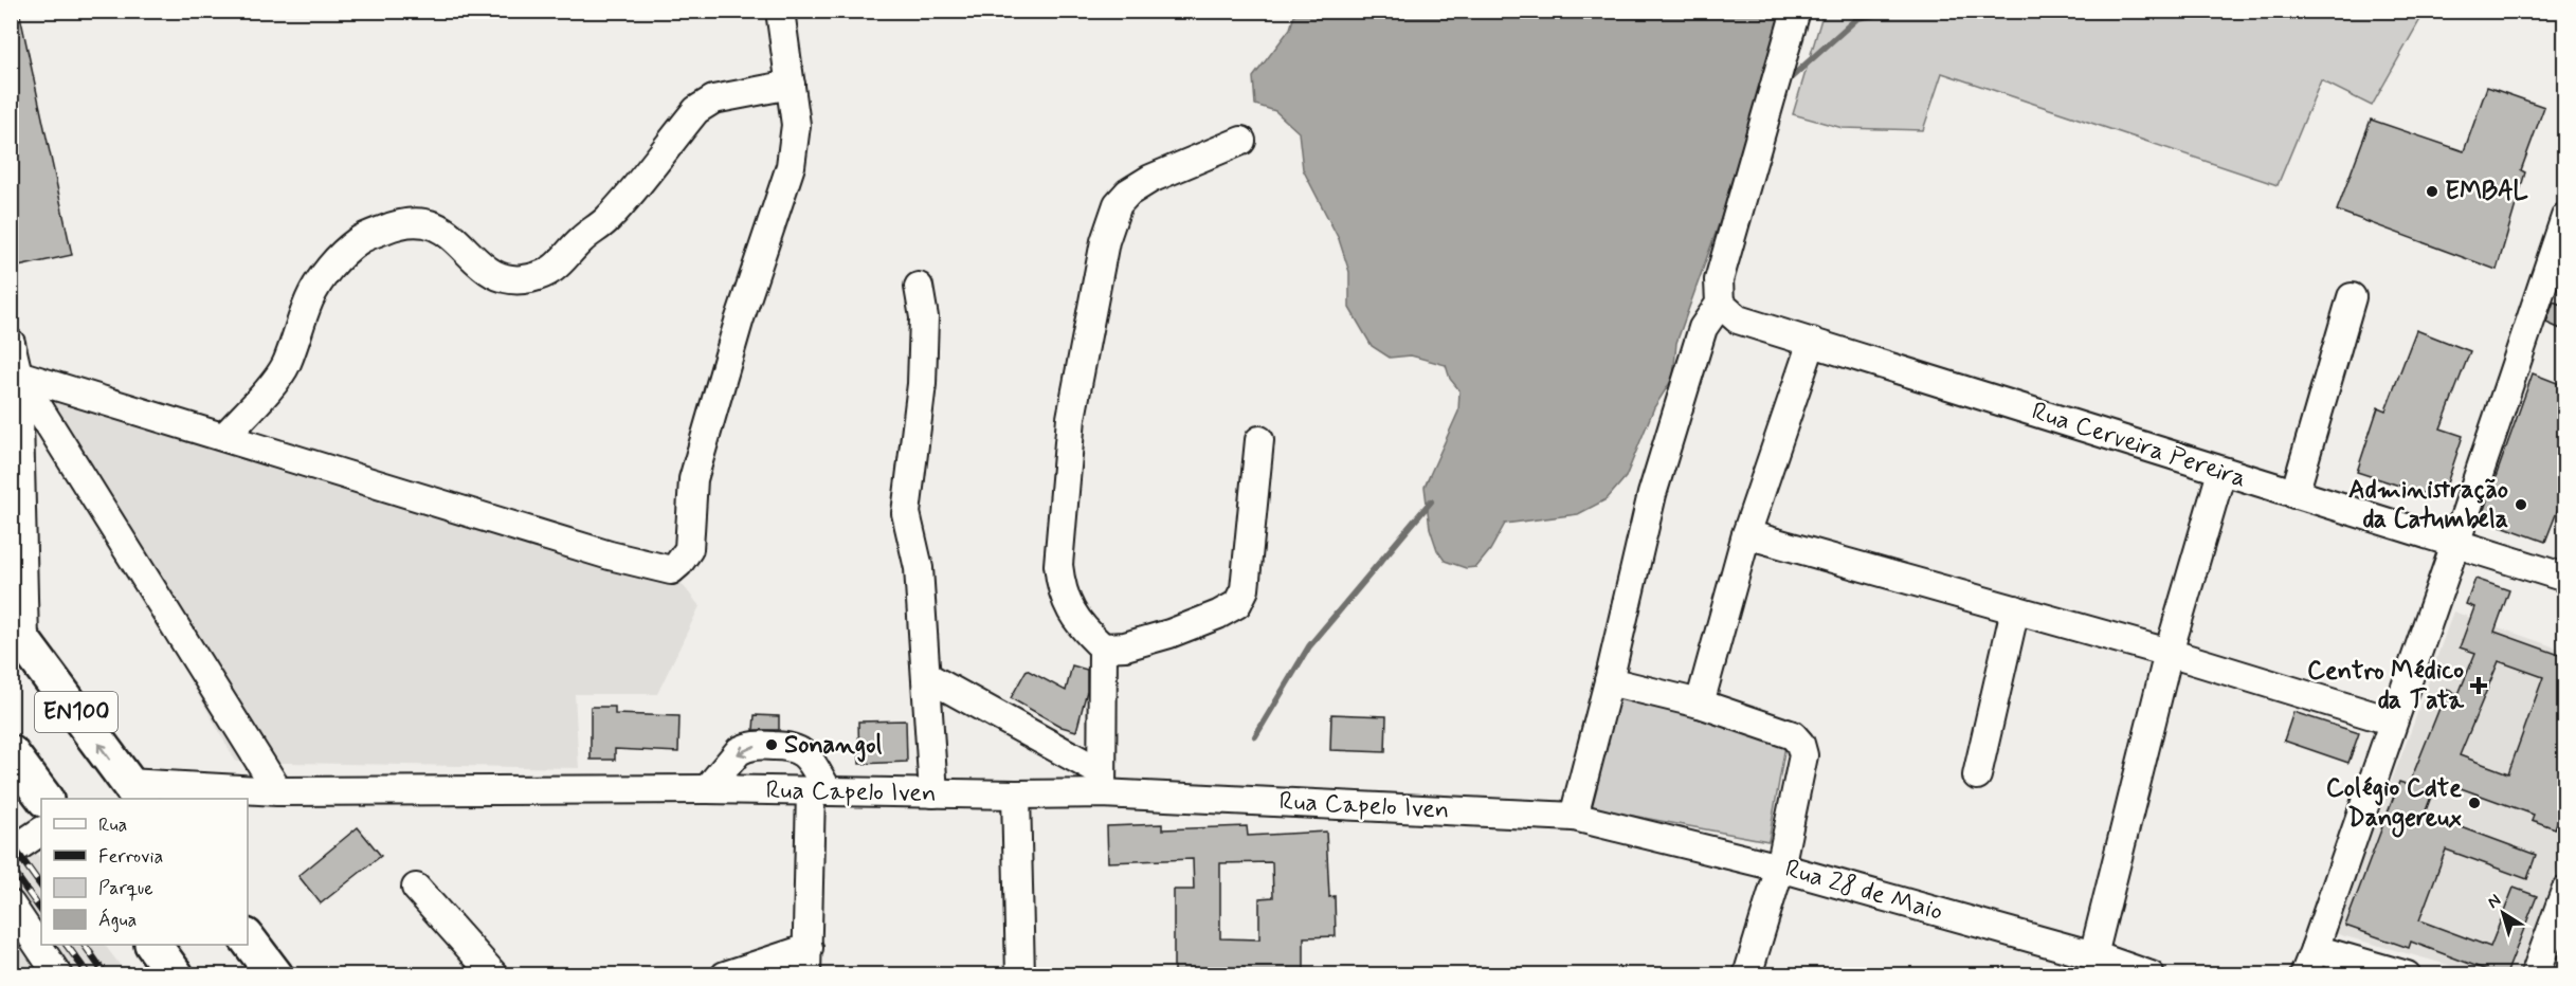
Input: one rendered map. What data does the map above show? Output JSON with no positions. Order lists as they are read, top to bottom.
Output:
{
  "streets": {
    "highway": ["EN100"],
    "street": ["Rua Cerveira Pereira", "Rua Capelo Iven", "Rua 28 de Maio"]
  },
  "crossings": [
    ["EN100", "Rua Capelo Iven"],
    ["Rua Capelo Iven", "Rua 28 de Maio"]
  ],
  "places": {
    "other": [
      "EMBAL",
      "Administração da Catumbela",
      "Sonangol",
      "Colégio Cdte Dangereux"
    ],
    "health": ["Centro Médico da Tata"]
  },
  "legend": [
    "Rua",
    "Ferrovia",
    "Parque",
    "Água"
  ],
  "north": "top left"
}
